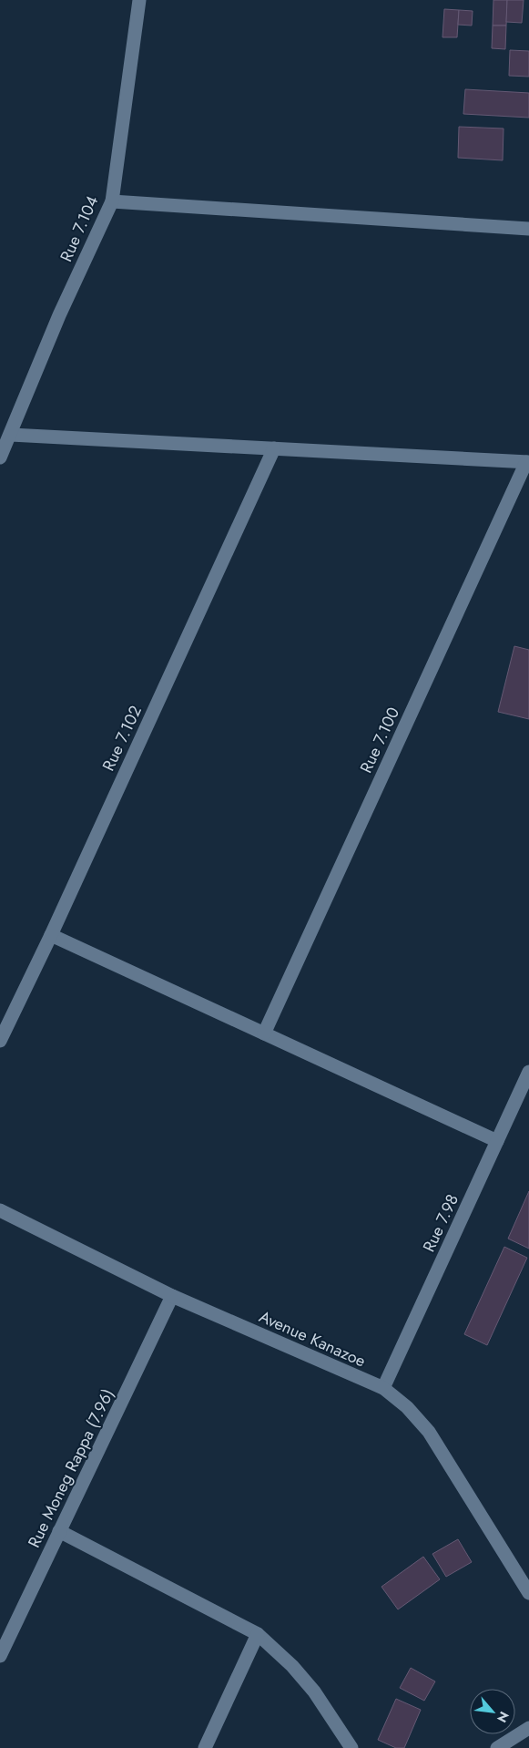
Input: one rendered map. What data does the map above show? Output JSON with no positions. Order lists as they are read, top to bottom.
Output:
{
  "streets": {
    "street": [
      "Rue 7.104",
      "Rue 7.102",
      "Rue 7.100",
      "Rue 7.98",
      "Avenue Kanazoe",
      "Rue Moneg Rappa (7.96)"
    ]
  },
  "crossings": [
    ["Rue 7.98", "Avenue Kanazoe"],
    ["Avenue Kanazoe", "Rue Moneg Rappa (7.96)"]
  ],
  "north": "bottom right"
}
